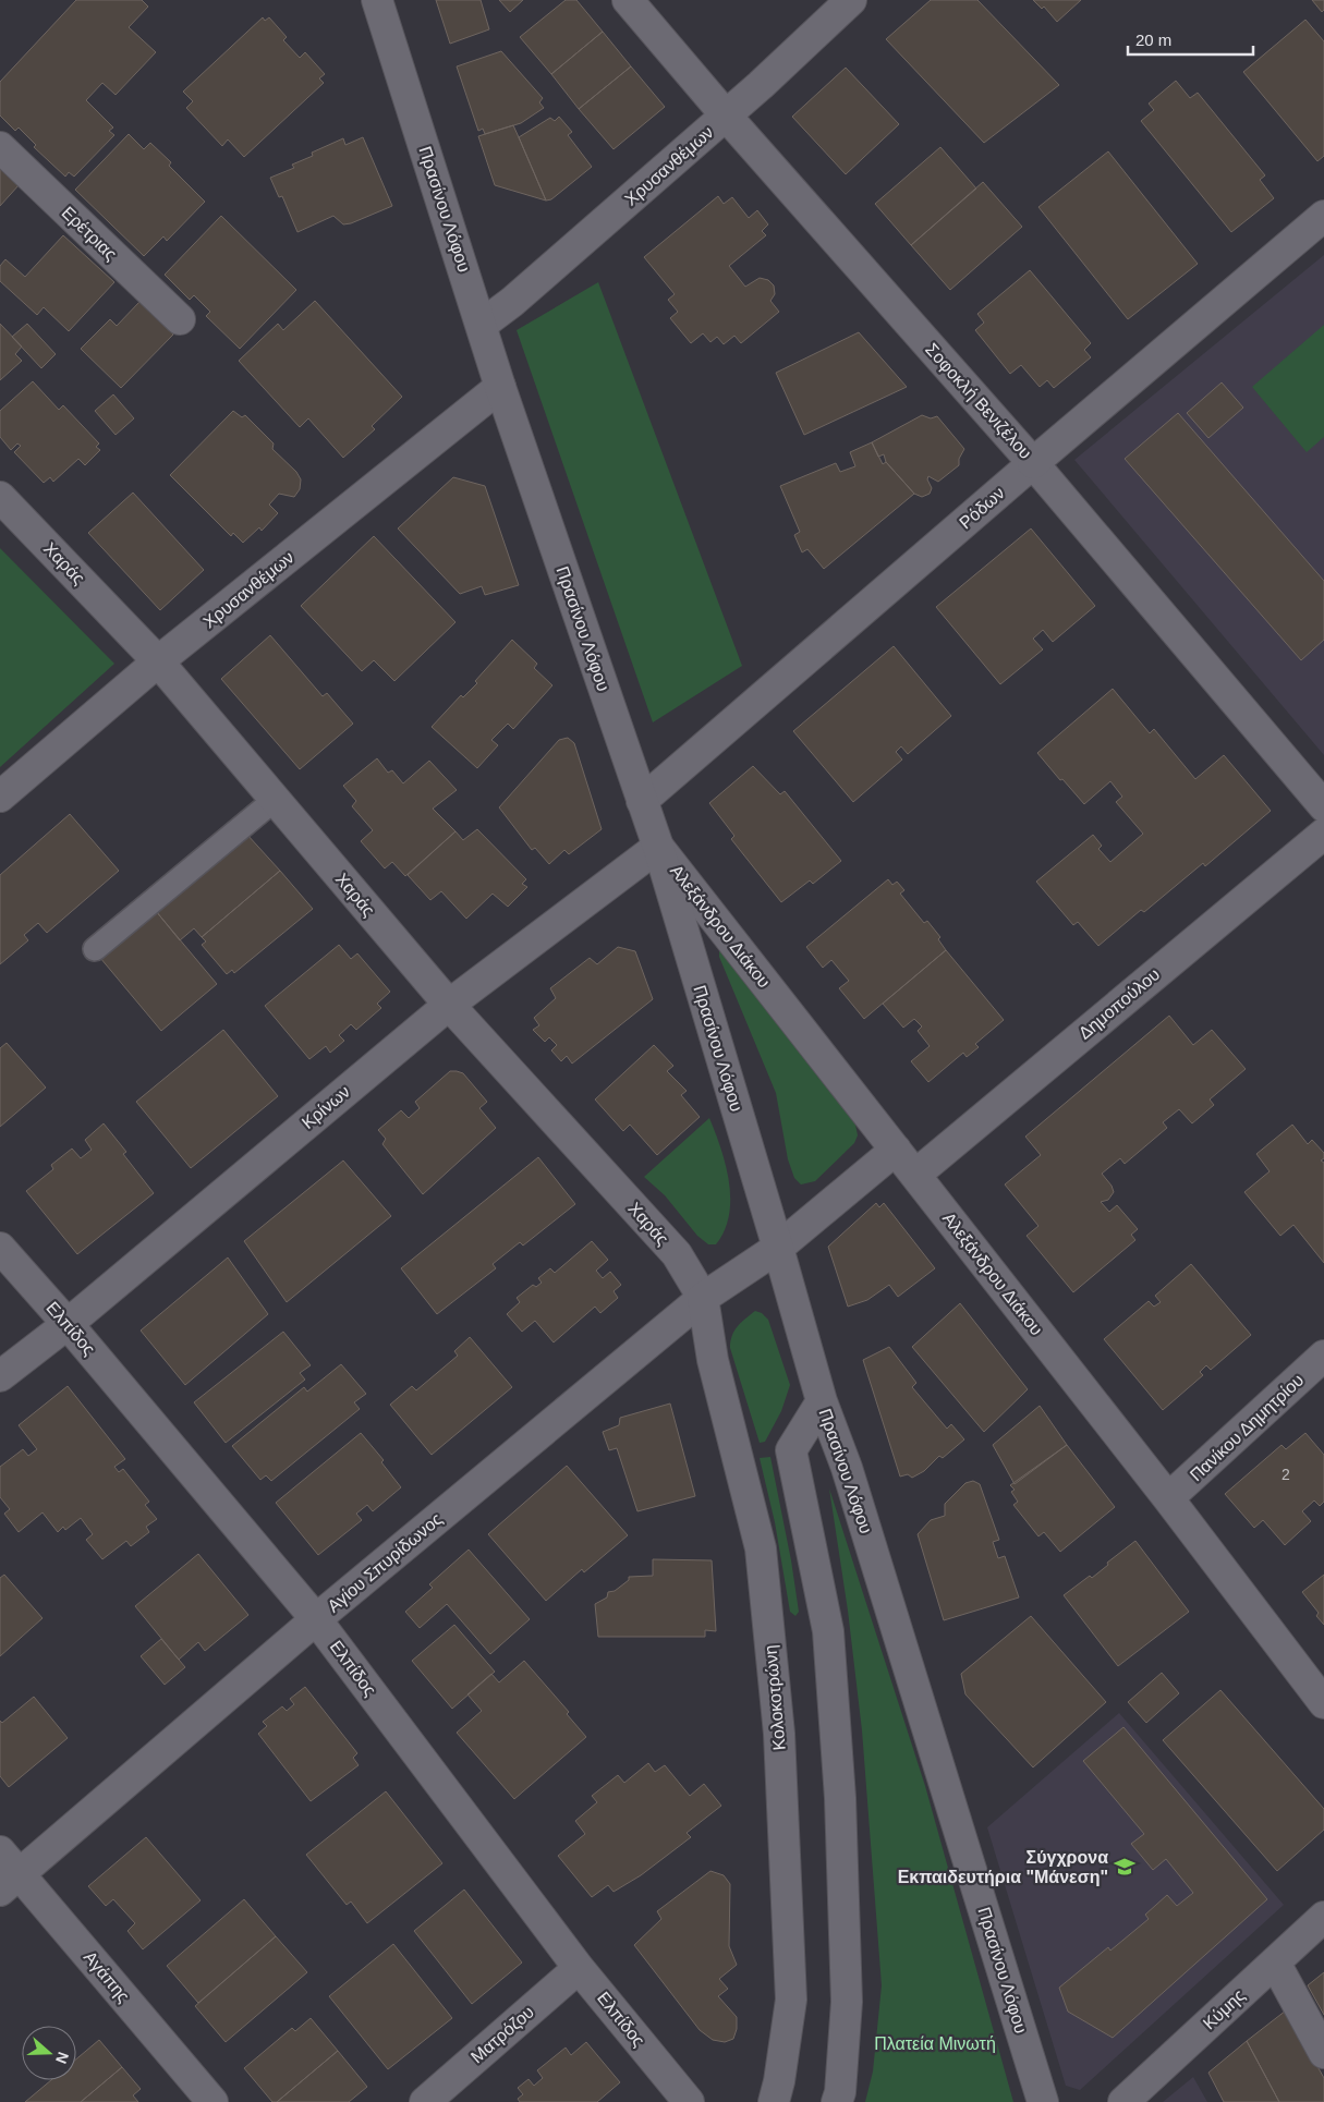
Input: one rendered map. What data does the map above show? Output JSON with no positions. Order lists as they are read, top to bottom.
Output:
{
  "streets": {
    "street": [
      "Χρυσανθέμων",
      "Πρασίνου Λόφου",
      "Ερέτριας",
      "Σοφοκλή Βενιζέλου",
      "Ρόδων",
      "Χαράς",
      "Αλεξάνδρου Διάκου",
      "Δημοπούλου",
      "Κρίνων",
      "Ελπίδος",
      "Πανίκου Δημητρίου",
      "Αγίου Σπυρίδωνος",
      "Κολοκοτρώνη",
      "Αγάπης",
      "Κύμης",
      "Ματρόζου"
    ]
  },
  "crossings": [
    ["Χρυσανθέμων", "Πρασίνου Λόφου"],
    ["Χρυσανθέμων", "Σοφοκλή Βενιζέλου"],
    ["Χρυσανθέμων", "Χαράς"],
    ["Πρασίνου Λόφου", "Ρόδων"],
    ["Πρασίνου Λόφου", "Αλεξάνδρου Διάκου"],
    ["Πρασίνου Λόφου", "Κρίνων"],
    ["Πρασίνου Λόφου", "Αγίου Σπυρίδωνος"],
    ["Σοφοκλή Βενιζέλου", "Ρόδων"],
    ["Χαράς", "Κρίνων"],
    ["Χαράς", "Αγίου Σπυρίδωνος"],
    ["Χαράς", "Κολοκοτρώνη"],
    ["Αλεξάνδρου Διάκου", "Δημοπούλου"],
    ["Αλεξάνδρου Διάκου", "Κρίνων"],
    ["Αλεξάνδρου Διάκου", "Πανίκου Δημητρίου"],
    ["Κρίνων", "Ελπίδος"],
    ["Ελπίδος", "Αγίου Σπυρίδωνος"],
    ["Ελπίδος", "Ματρόζου"],
    ["Αγίου Σπυρίδωνος", "Κολοκοτρώνη"],
    ["Αγίου Σπυρίδωνος", "Αγάπης"]
  ],
  "parks": ["Πλατεία Μινωτή"],
  "places": {
    "school or university": ["Σύγχρονα Εκπαιδευτήρια \"Μάνεση\""]
  },
  "house_numbers": ["2"],
  "scale_bar": "20 m",
  "north": "right"
}
